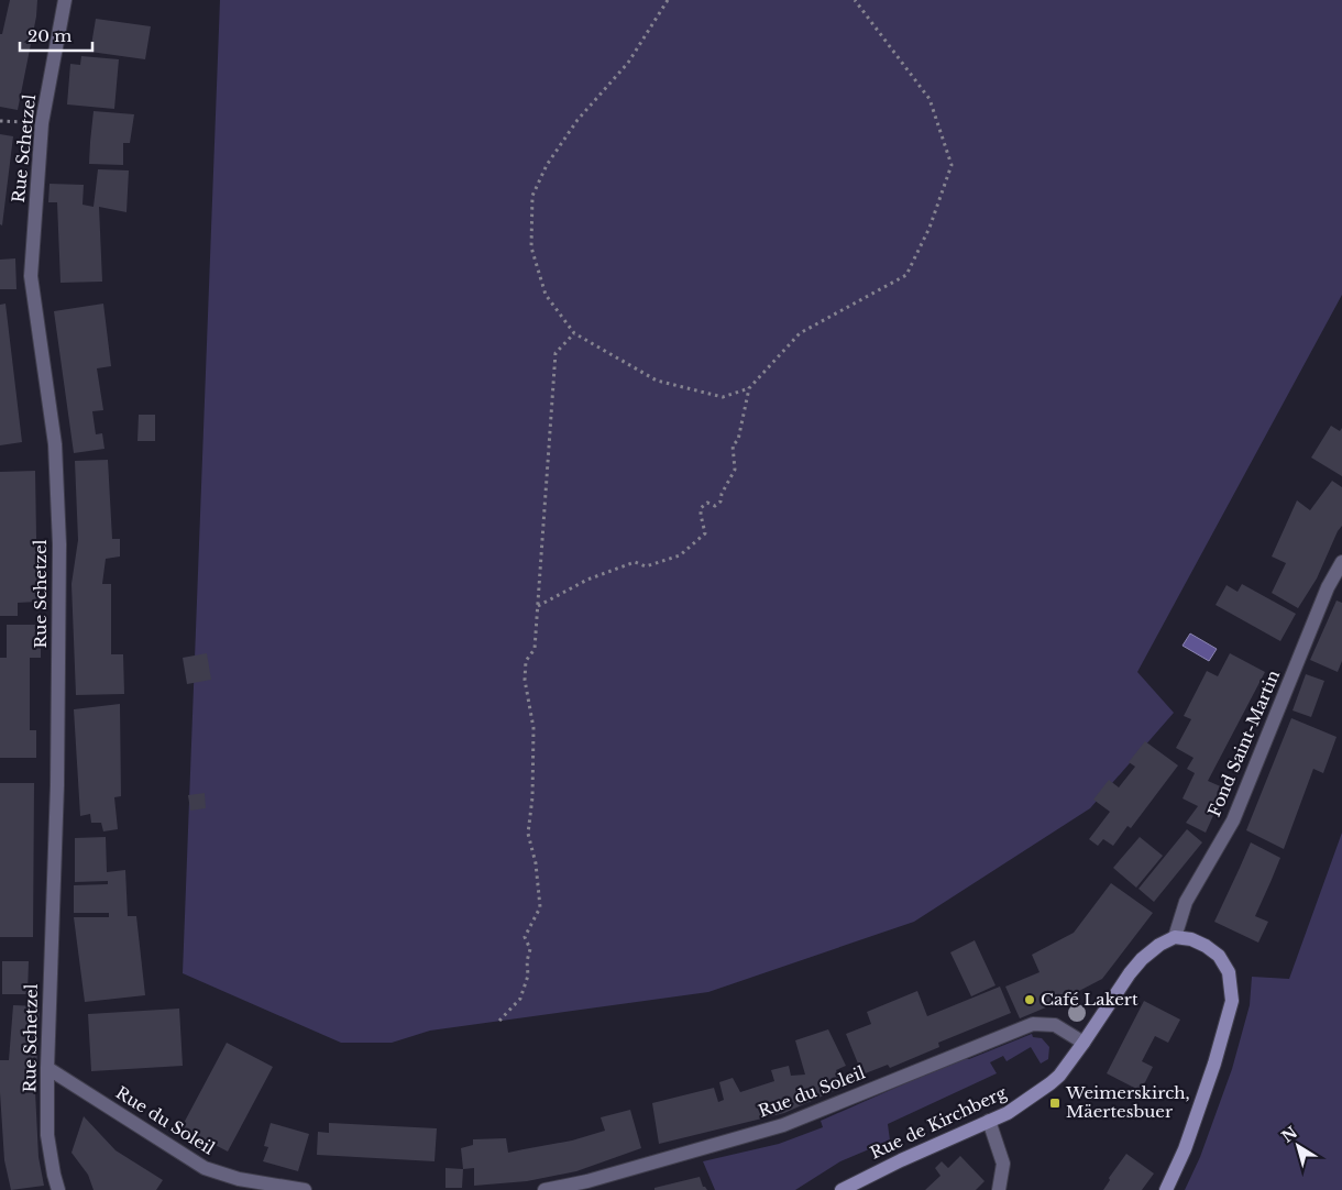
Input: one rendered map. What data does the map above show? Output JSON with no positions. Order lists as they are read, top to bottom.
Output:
{
  "streets": {
    "main road": ["Rue de Kirchberg"],
    "street": ["Rue Schetzel", "Fond Saint-Martin", "Rue du Soleil"]
  },
  "crossings": [
    ["Rue Schetzel", "Rue du Soleil"],
    ["Fond Saint-Martin", "Rue de Kirchberg"],
    ["Rue du Soleil", "Rue de Kirchberg"]
  ],
  "places": {
    "other": ["Café Lakert"],
    "transit": ["Weimerskirch, Mäertesbuer"]
  },
  "scale_bar": "20 m",
  "north": "top left"
}
